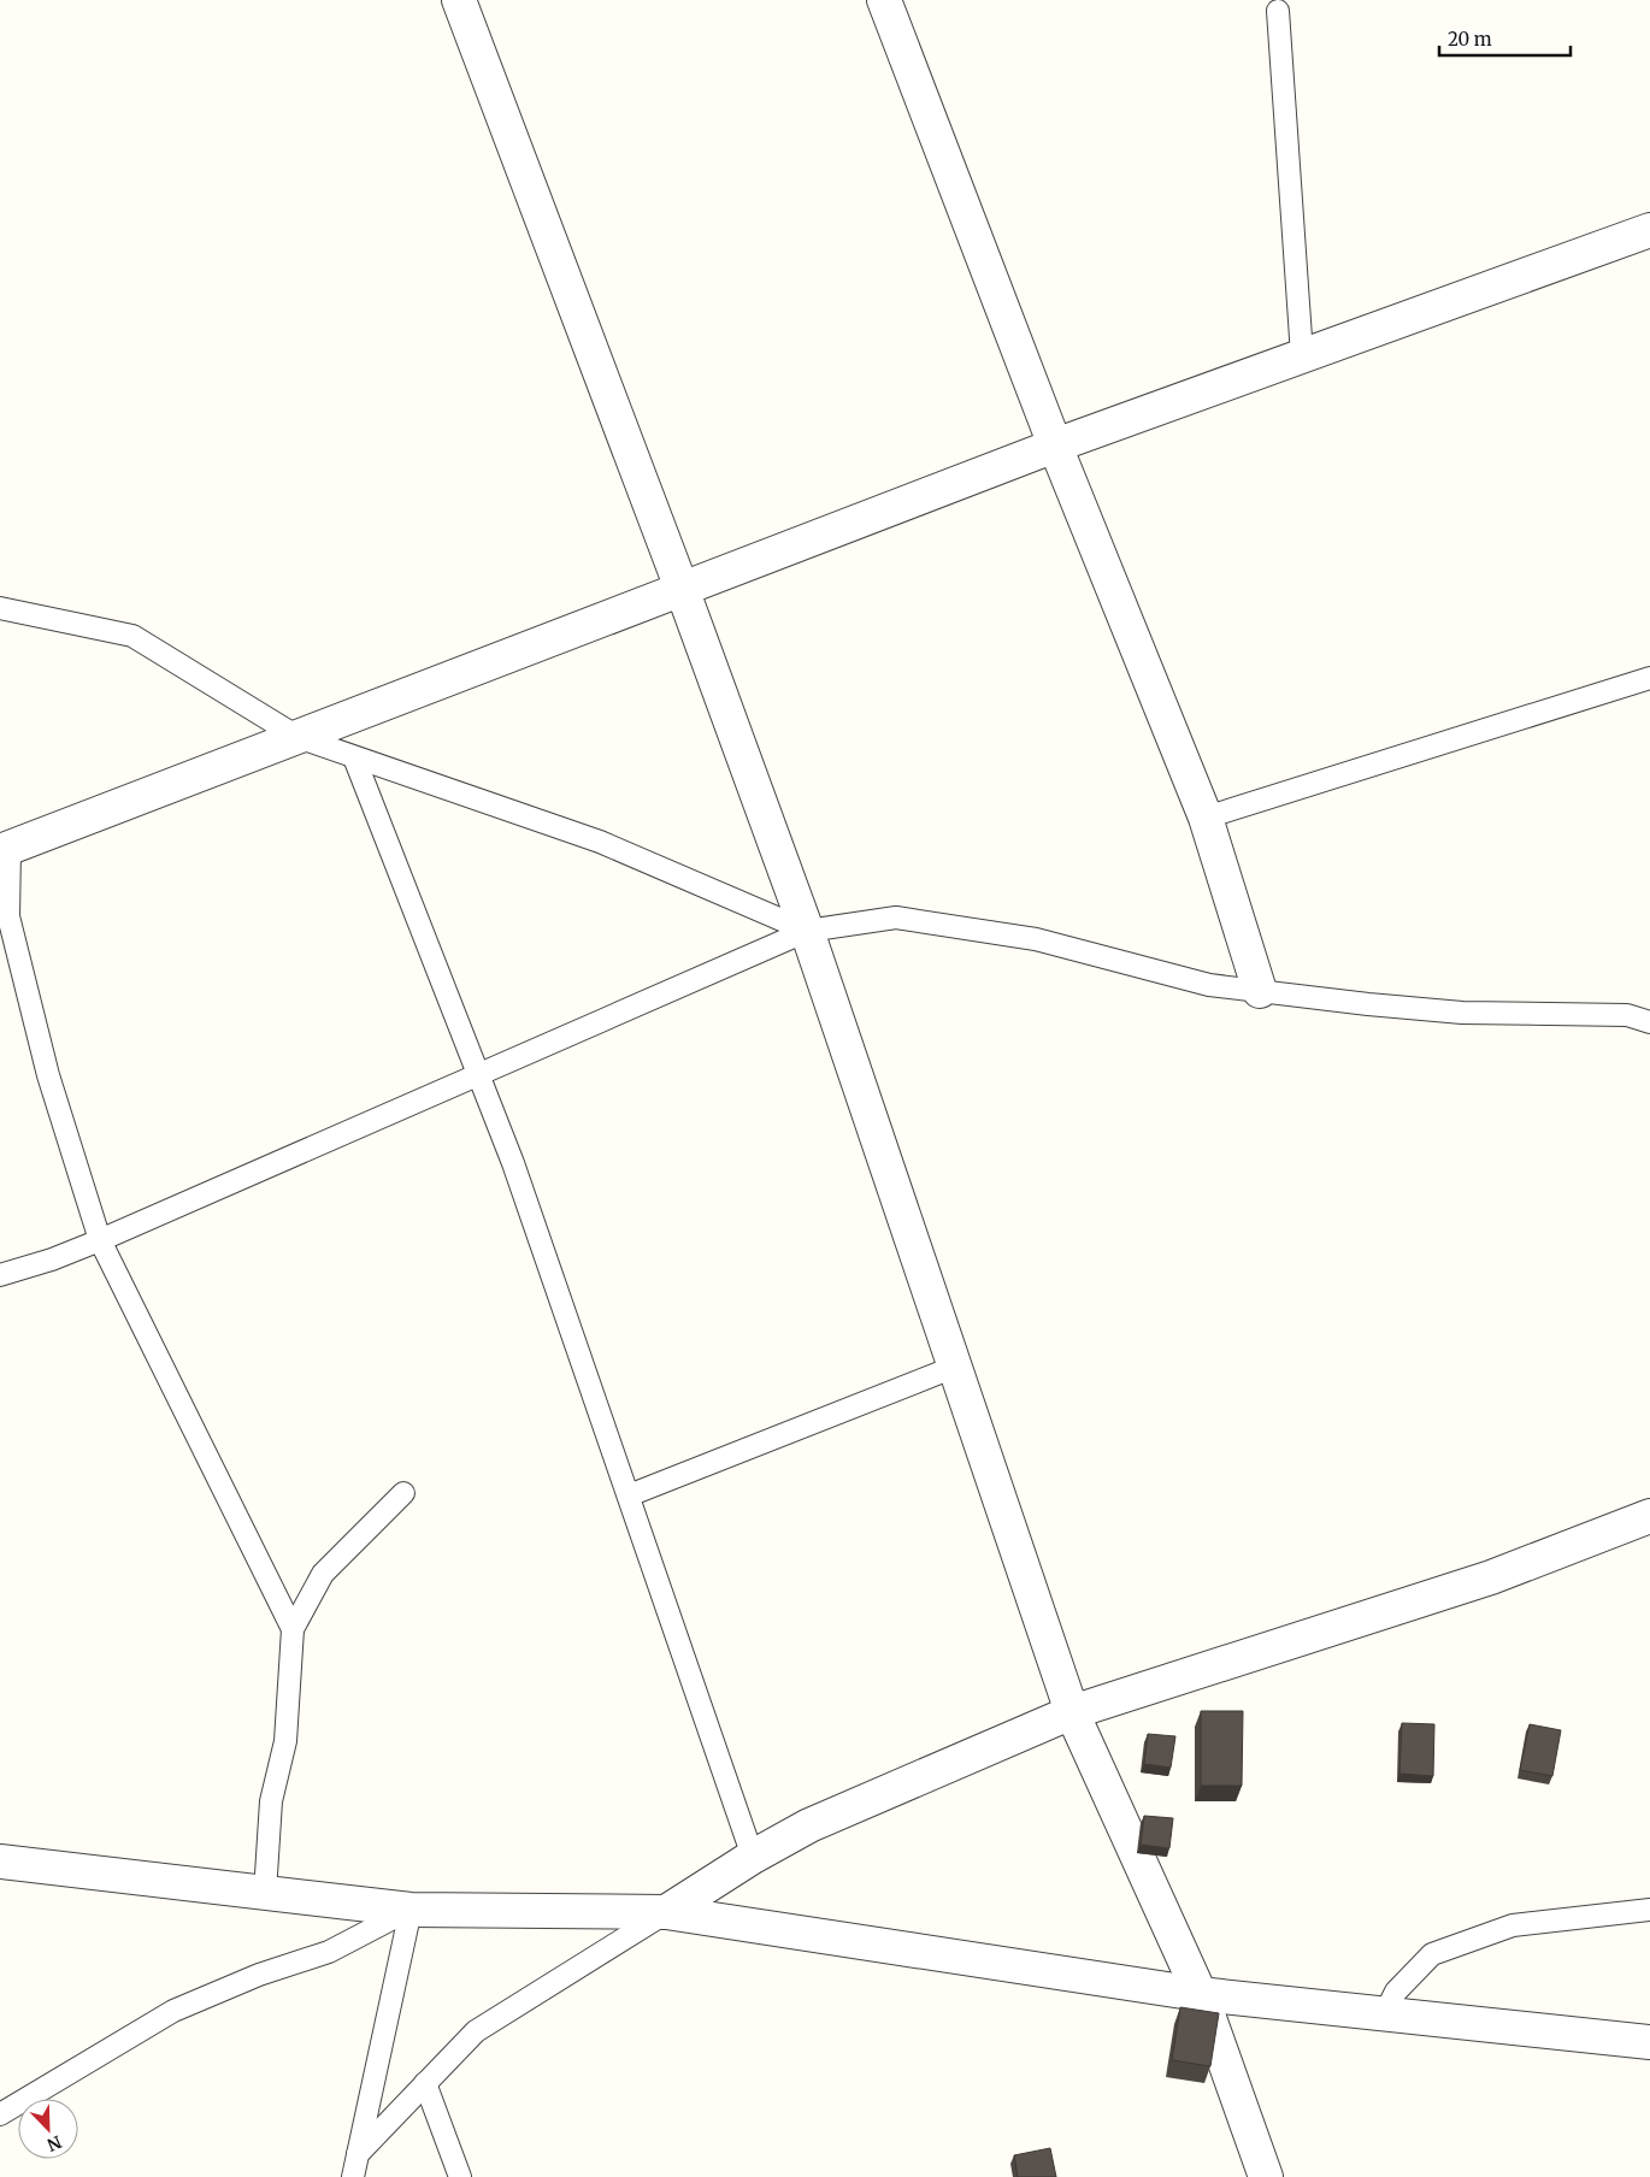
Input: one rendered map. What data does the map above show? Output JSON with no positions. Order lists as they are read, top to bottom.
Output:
{
  "scale_bar": "20 m",
  "north": "bottom right"
}
